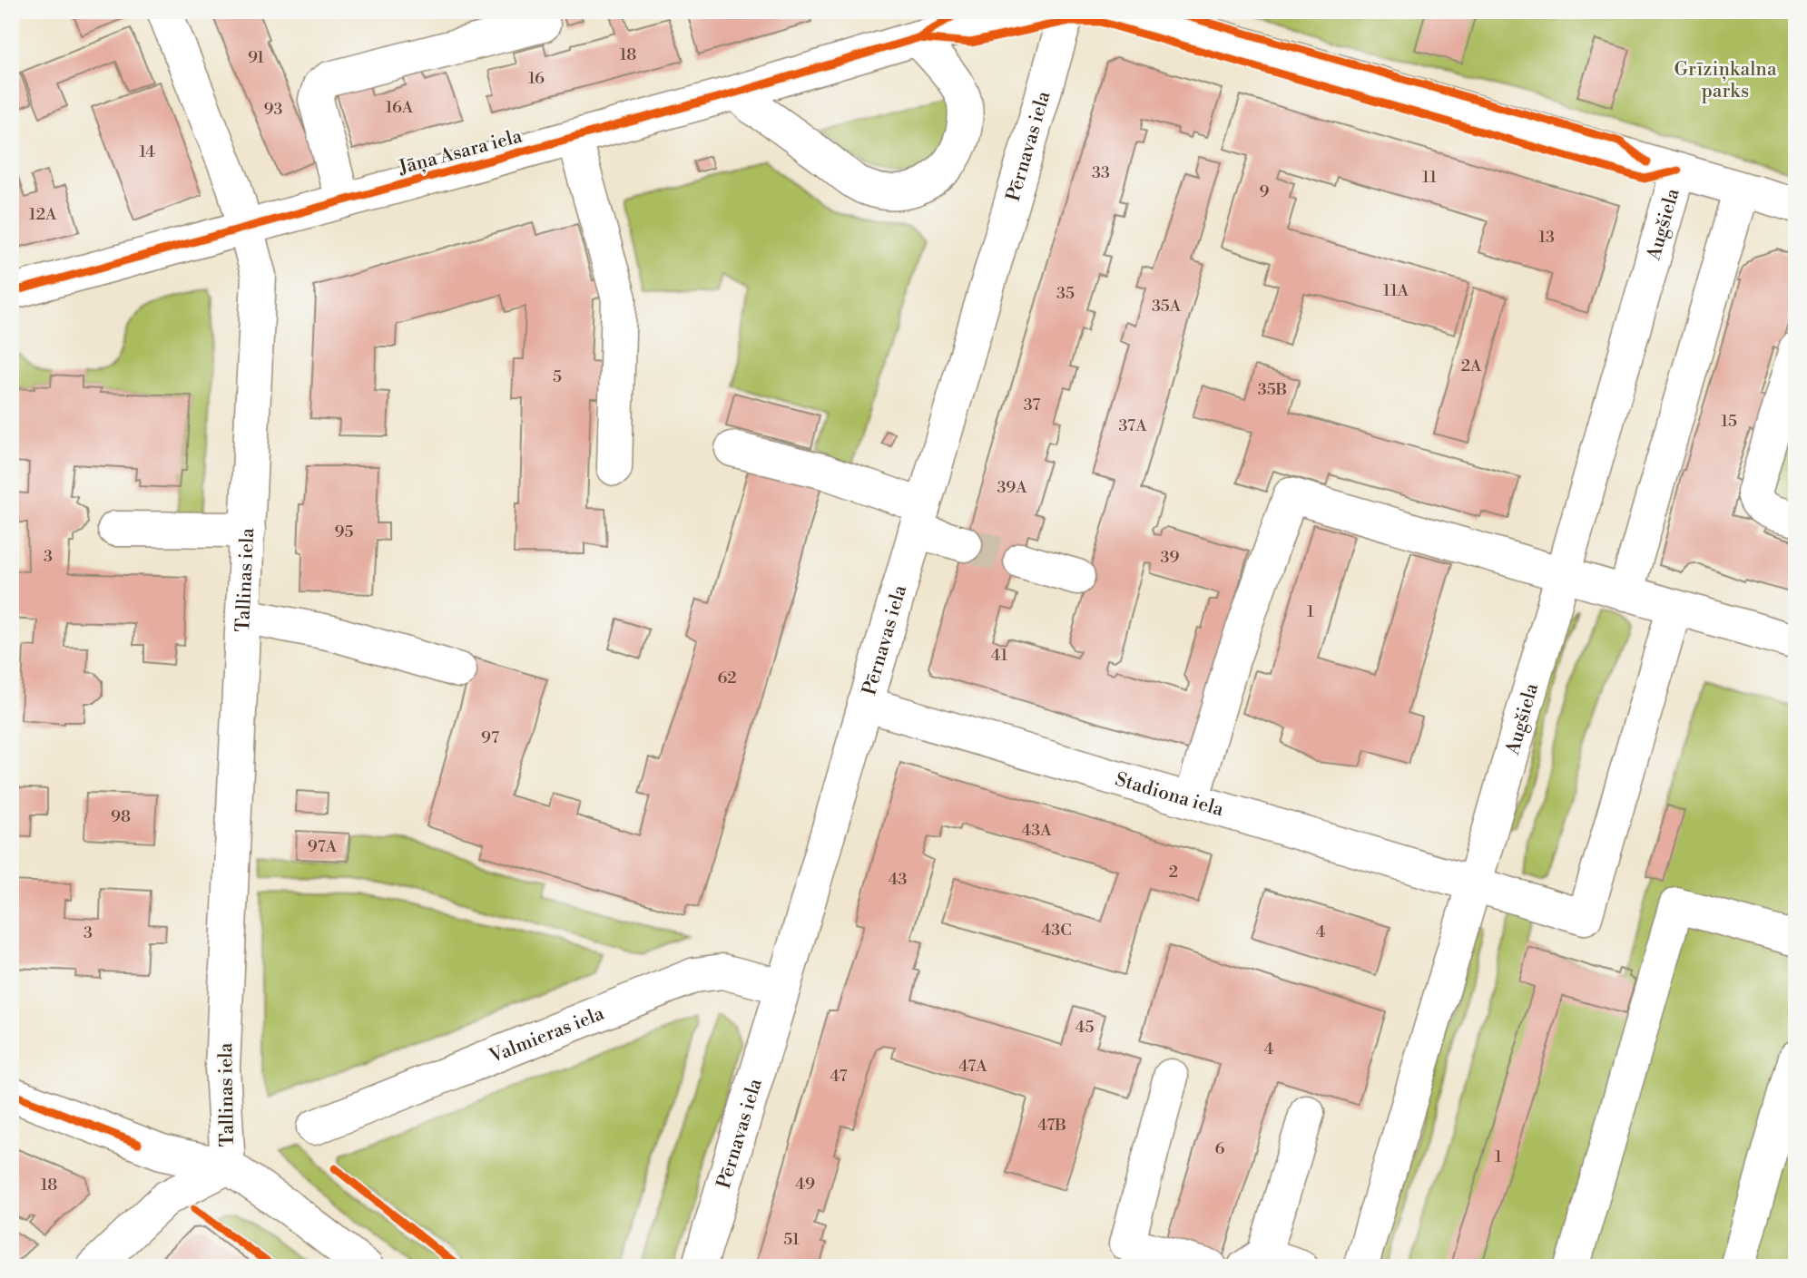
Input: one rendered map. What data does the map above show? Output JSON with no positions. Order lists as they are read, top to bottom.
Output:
{
  "streets": {
    "street": [
      "Pērnavas iela",
      "Jāņa Asara iela",
      "Augšiela",
      "Tallinas iela",
      "Stadiona iela",
      "Valmieras iela"
    ]
  },
  "crossings": [
    ["Pērnavas iela", "Stadiona iela"],
    ["Pērnavas iela", "Valmieras iela"],
    ["Jāņa Asara iela", "Tallinas iela"],
    ["Augšiela", "Stadiona iela"]
  ],
  "parks": ["Grīziņkalna parks"],
  "house_numbers": [
    "18",
    "91",
    "16",
    "16A",
    "93",
    "14",
    "33",
    "11",
    "9",
    "12A",
    "13",
    "11A",
    "35",
    "35A",
    "2A",
    "5",
    "35B",
    "37",
    "15",
    "37A",
    "39A",
    "95",
    "3",
    "39",
    "1",
    "41",
    "62",
    "97",
    "98",
    "43A",
    "97A",
    "2",
    "43",
    "43C",
    "4",
    "3",
    "45",
    "4",
    "47A",
    "47",
    "47B",
    "6",
    "1",
    "49",
    "18",
    "51"
  ]
}
